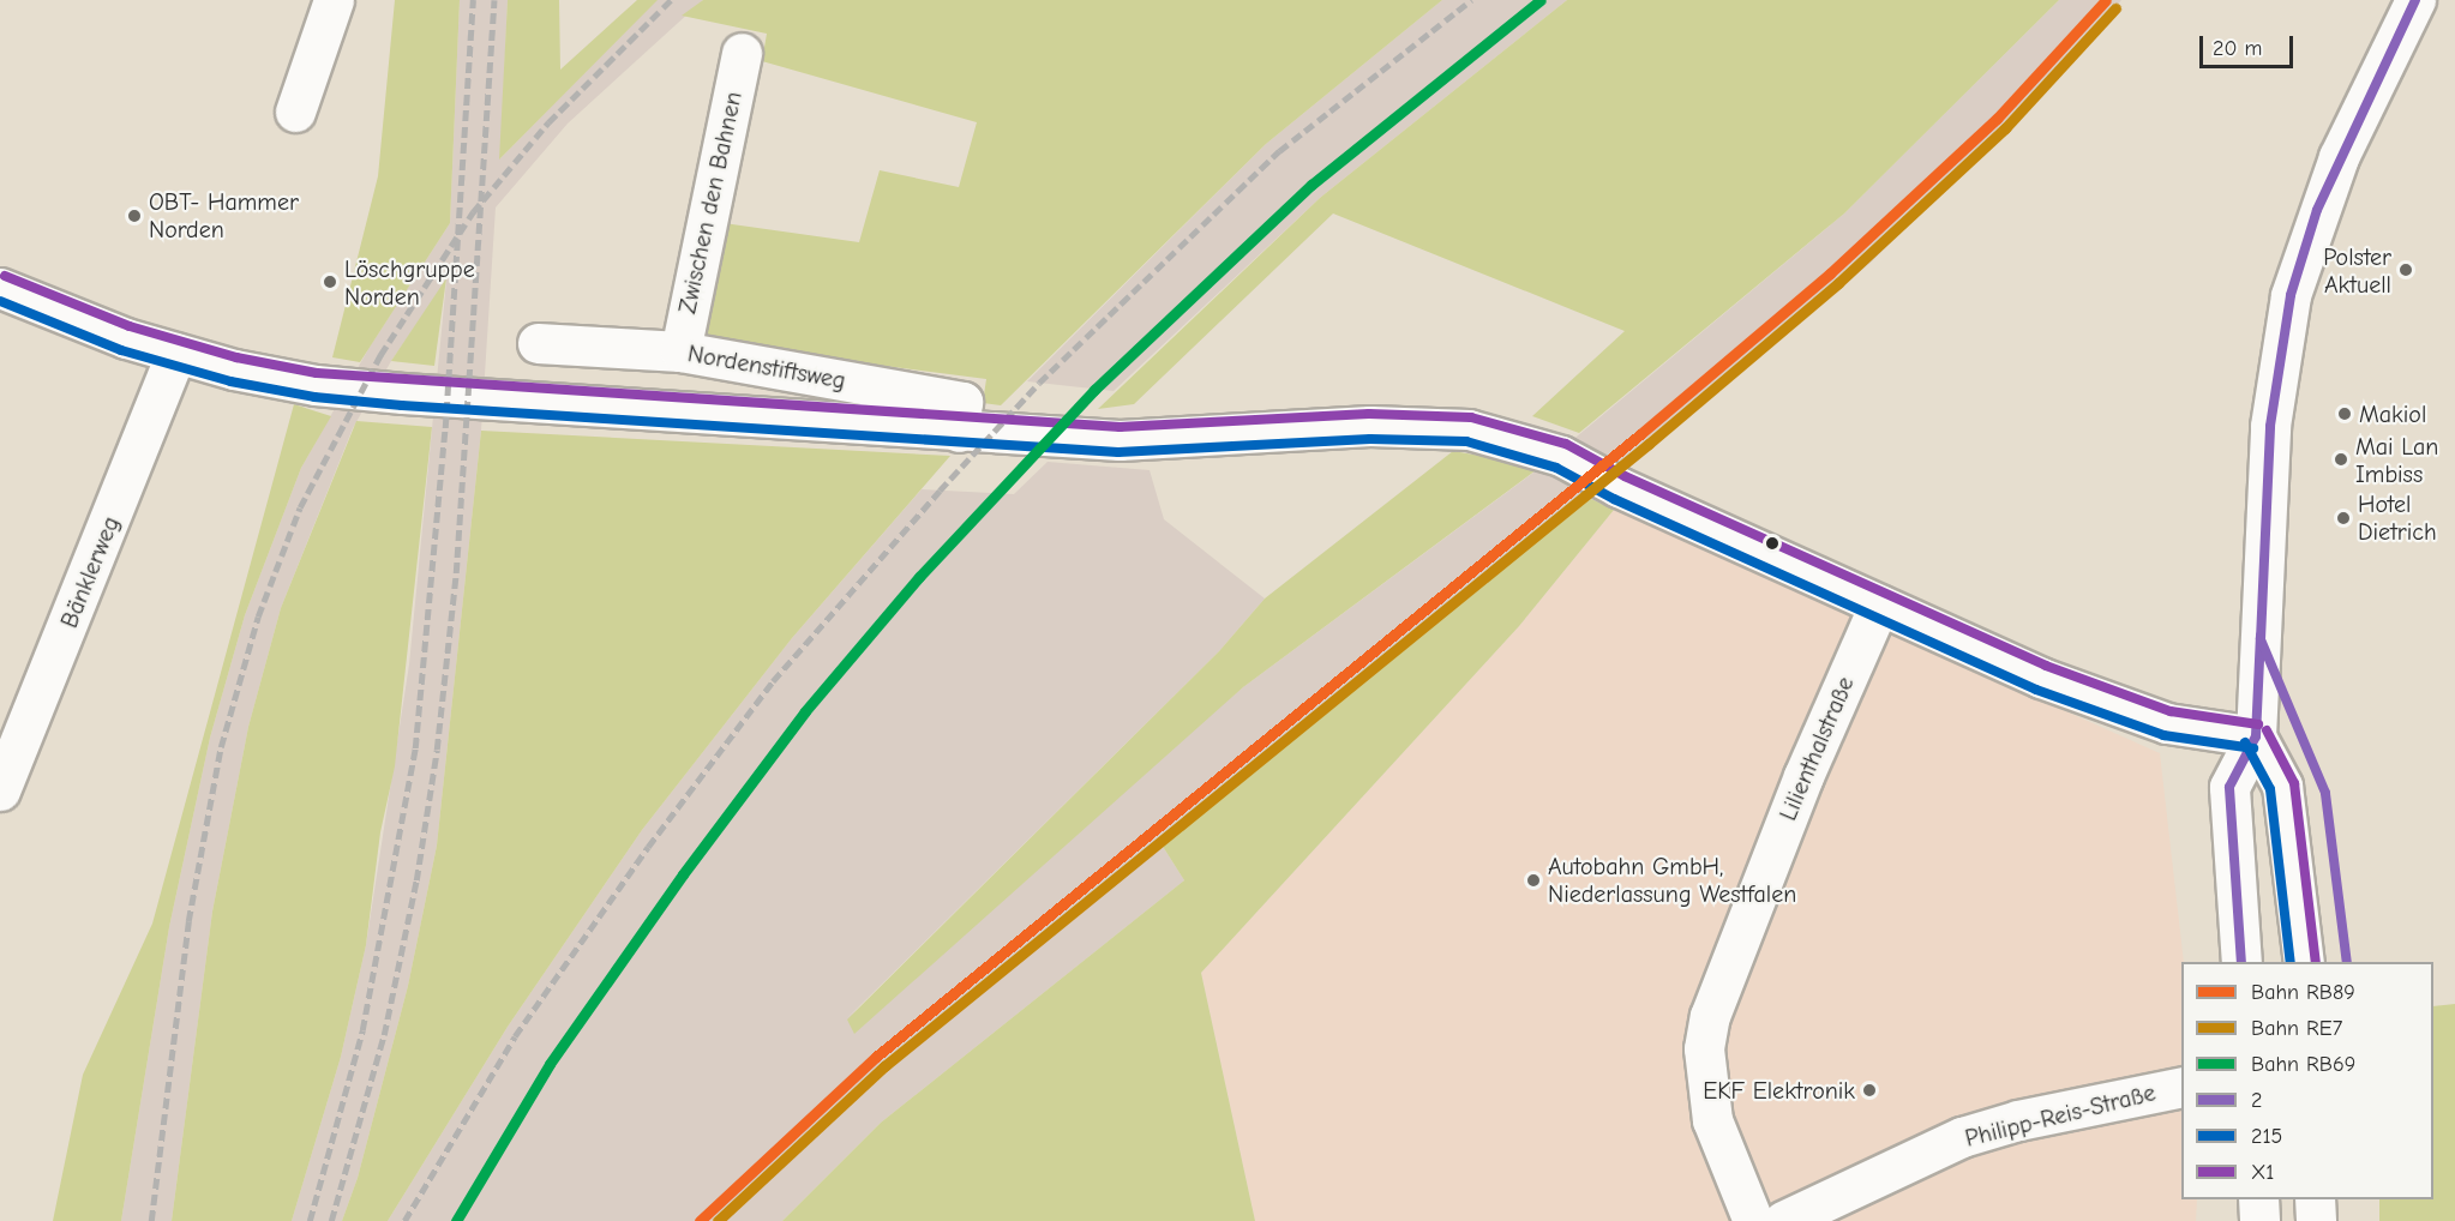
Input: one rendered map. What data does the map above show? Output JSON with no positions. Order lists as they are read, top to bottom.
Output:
{
  "streets": {
    "street": [
      "Zwischen den Bahnen",
      "Nordenstiftsweg",
      "Bänklerweg",
      "Lilienthalstraße",
      "Philipp-Reis-Straße"
    ]
  },
  "crossings": [
    ["Zwischen den Bahnen", "Nordenstiftsweg"],
    ["Nordenstiftsweg", "Bänklerweg"],
    ["Nordenstiftsweg", "Lilienthalstraße"]
  ],
  "places": [
    "OBT- Hammer Norden",
    "Polster Aktuell",
    "Löschgruppe Norden",
    "Makiol",
    "Mai Lan Imbiss",
    "Hotel Dietrich",
    "Autobahn GmbH, Niederlassung Westfalen",
    "EKF Elektronik"
  ],
  "lines": [
    "rail line RB89",
    "rail line RB69",
    "transit line 2",
    "rail line RE7",
    "transit line X1",
    "transit line 215"
  ],
  "legend": [
    "Bahn RB89",
    "Bahn RE7",
    "Bahn RB69",
    "2",
    "215",
    "X1"
  ],
  "scale_bar": "20 m"
}
